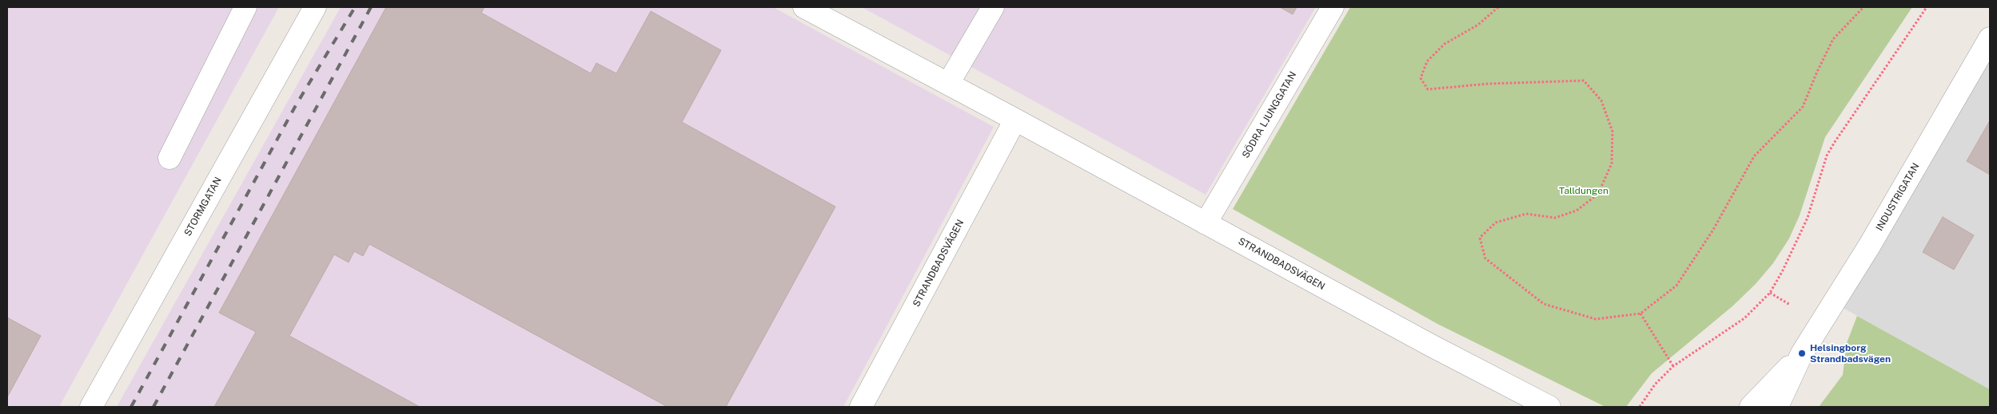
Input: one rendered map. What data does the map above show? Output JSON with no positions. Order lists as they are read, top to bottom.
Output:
{
  "streets": {
    "street": [
      "SÖDRA LJUNGGATAN",
      "INDUSTRIGATAN",
      "STORMGATAN",
      "STRANDBADSVÄGEN"
    ]
  },
  "crossings": [
    ["SÖDRA LJUNGGATAN", "STRANDBADSVÄGEN"]
  ],
  "parks": ["Talldungen"],
  "places": ["Helsingborg Strandbadsvägen"]
}
